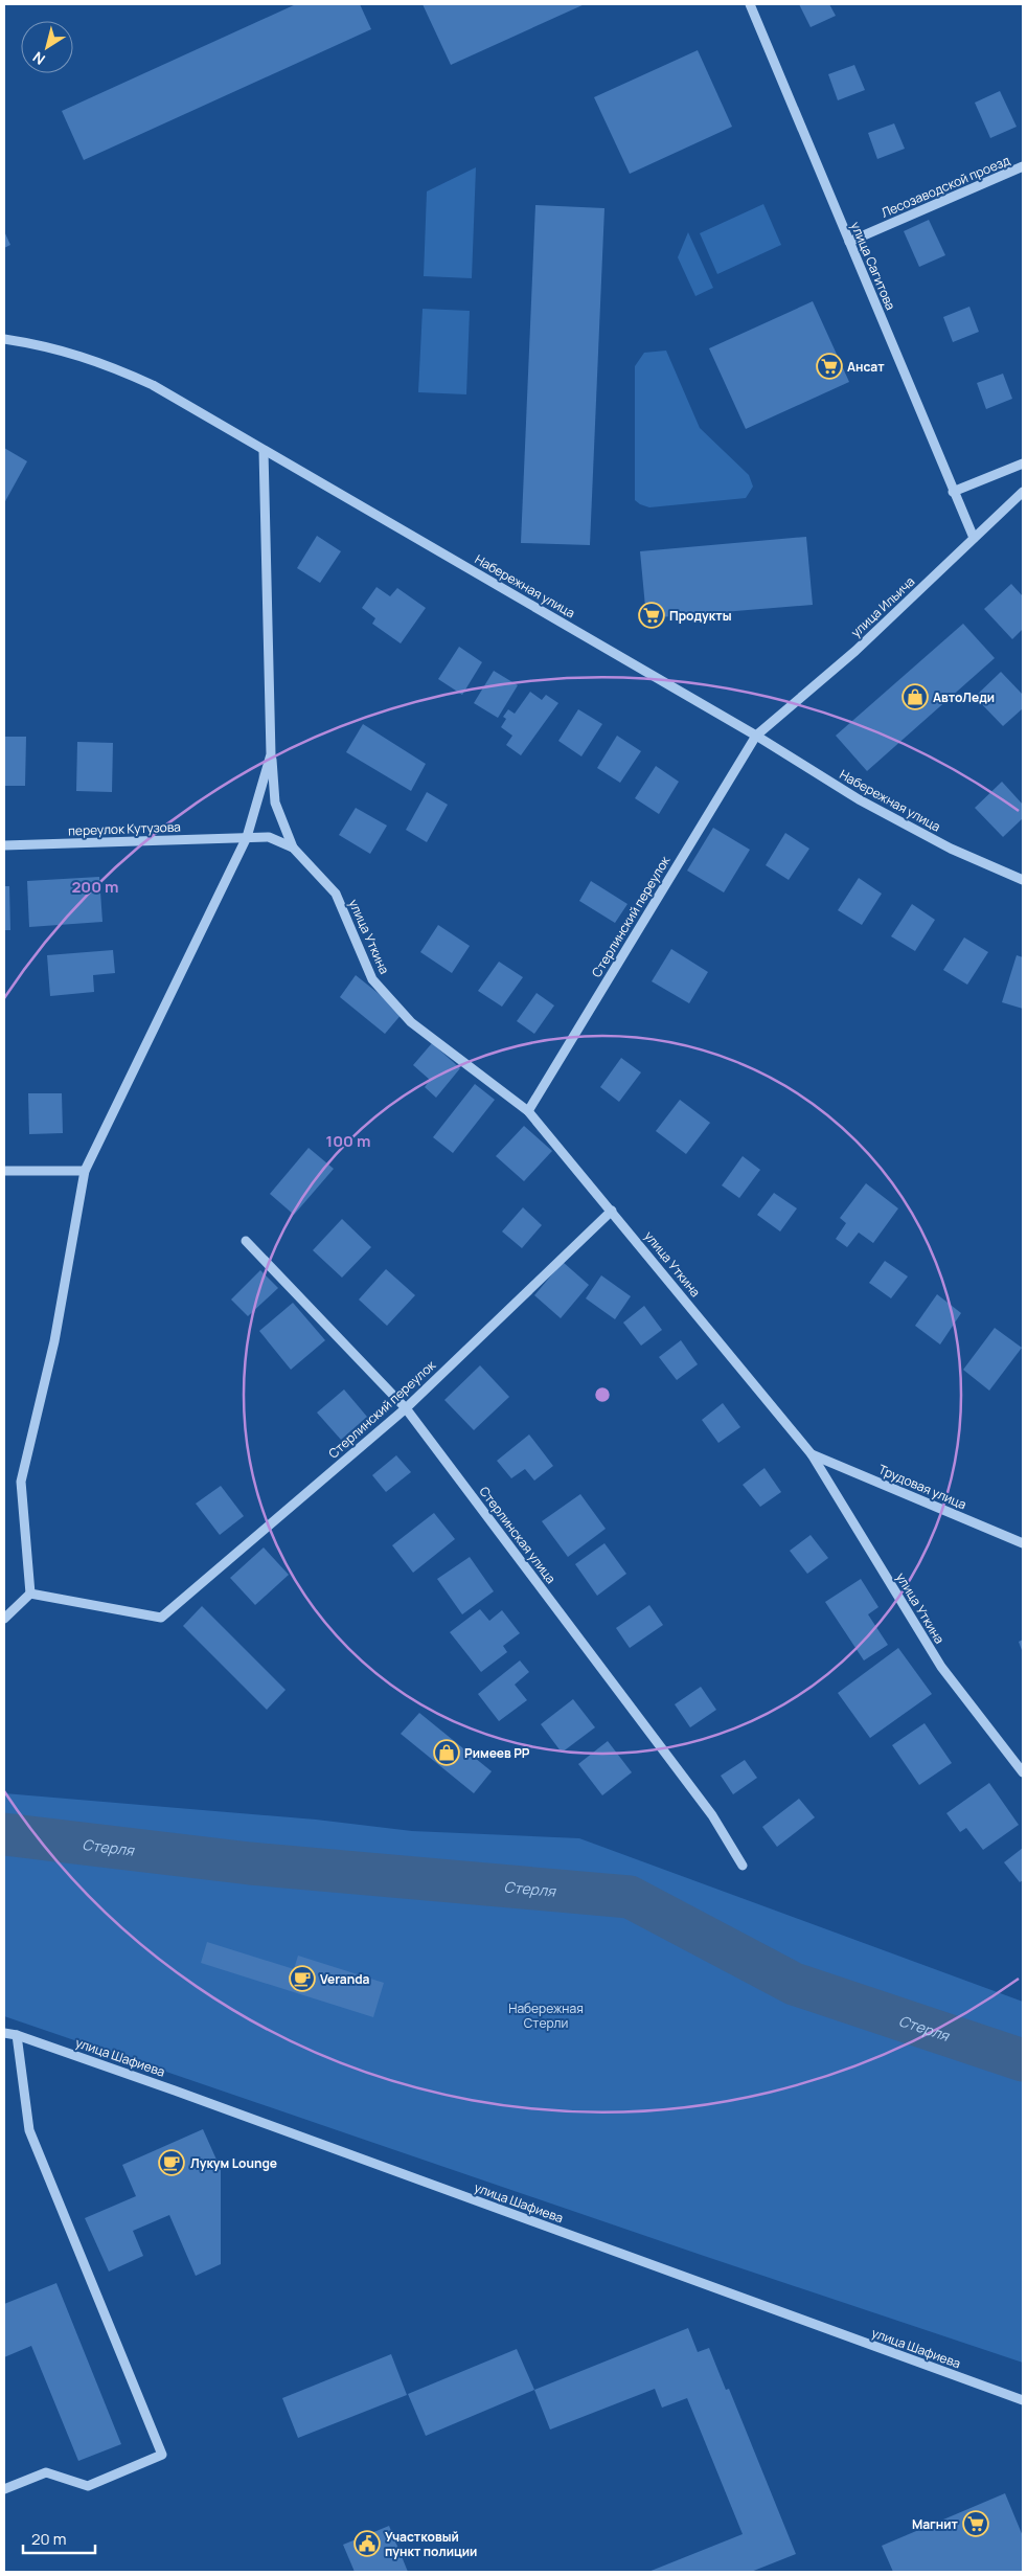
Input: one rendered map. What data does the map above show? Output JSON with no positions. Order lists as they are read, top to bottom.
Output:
{
  "streets": {
    "street": [
      "Лесозаводской проезд",
      "улица Сагитова",
      "Набережная улица",
      "улица Ильича",
      "переулок Кутузова",
      "Стерлинский переулок",
      "улица Уткина",
      "Трудовая улица",
      "Стерлинская улица",
      "улица Шафиева"
    ]
  },
  "crossings": [
    ["Лесозаводской проезд", "улица Сагитова"],
    ["улица Сагитова", "улица Ильича"],
    ["Набережная улица", "улица Ильича"],
    ["Набережная улица", "Стерлинский переулок"],
    ["улица Ильича", "Стерлинский переулок"],
    ["переулок Кутузова", "улица Уткина"],
    ["Стерлинский переулок", "улица Уткина"],
    ["Стерлинский переулок", "Стерлинская улица"],
    ["улица Уткина", "Трудовая улица"]
  ],
  "water": ["Стерля"],
  "parks": ["Набережная Стерли"],
  "places": {
    "supermarket": ["Ансат", "Продукты", "Магнит"],
    "shop": ["АвтоЛеди", "Римеев РР"],
    "cafe": ["Veranda", "Лукум Lounge"],
    "public building": ["Участковый пункт полиции"]
  },
  "scale_bar": "20 m",
  "north": "bottom left",
  "rings": ["200 m", "100 m"]
}
